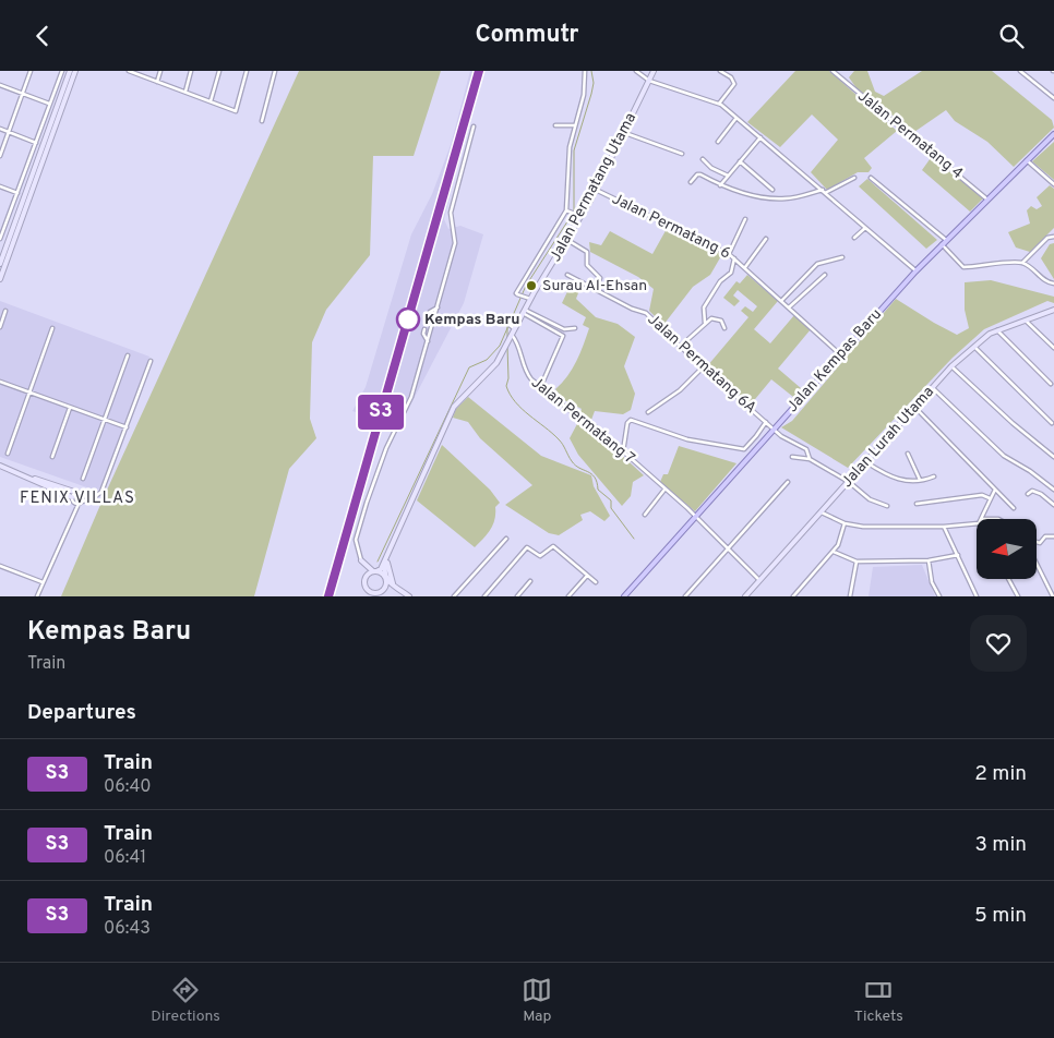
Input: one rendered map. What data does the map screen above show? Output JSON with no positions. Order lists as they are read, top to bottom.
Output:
{
  "streets": {
    "main road": ["Jalan Kempas Baru"],
    "street": [
      "Jalan Permatang 4",
      "Jalan Permatang Utama",
      "Jalan Permatang 6",
      "Jalan Permatang 6A",
      "Jalan Permatang 7",
      "Jalan Lurah Utama"
    ]
  },
  "crossings": [
    ["Jalan Permatang 4", "Jalan Kempas Baru"],
    ["Jalan Permatang Utama", "Jalan Permatang 6"],
    ["Jalan Permatang Utama", "Jalan Permatang 7"],
    ["Jalan Permatang 6", "Jalan Kempas Baru"],
    ["Jalan Kempas Baru", "Jalan Permatang 6A"],
    ["Jalan Kempas Baru", "Jalan Permatang 7"],
    ["Jalan Permatang 7", "Jalan Lurah Utama"]
  ],
  "districts": ["FENIX VILLAS"],
  "places": ["Surau Al-Ehsan", "Kempas Baru"],
  "north": "left",
  "page": {
    "header": "Commutr",
    "on_map": "S3",
    "heading": [
      ["Kempas Baru", "Train"],
      "Departures"
    ],
    "list": [
      {
        "mark": "S3",
        "name": "Train",
        "note": "06:40",
        "value": "2 min"
      },
      {
        "mark": "S3",
        "name": "Train",
        "note": "06:41",
        "value": "3 min"
      },
      {
        "mark": "S3",
        "name": "Train",
        "note": "06:43",
        "value": "5 min"
      }
    ],
    "tabs": ["Directions", "Map", "Tickets"]
  }
}
